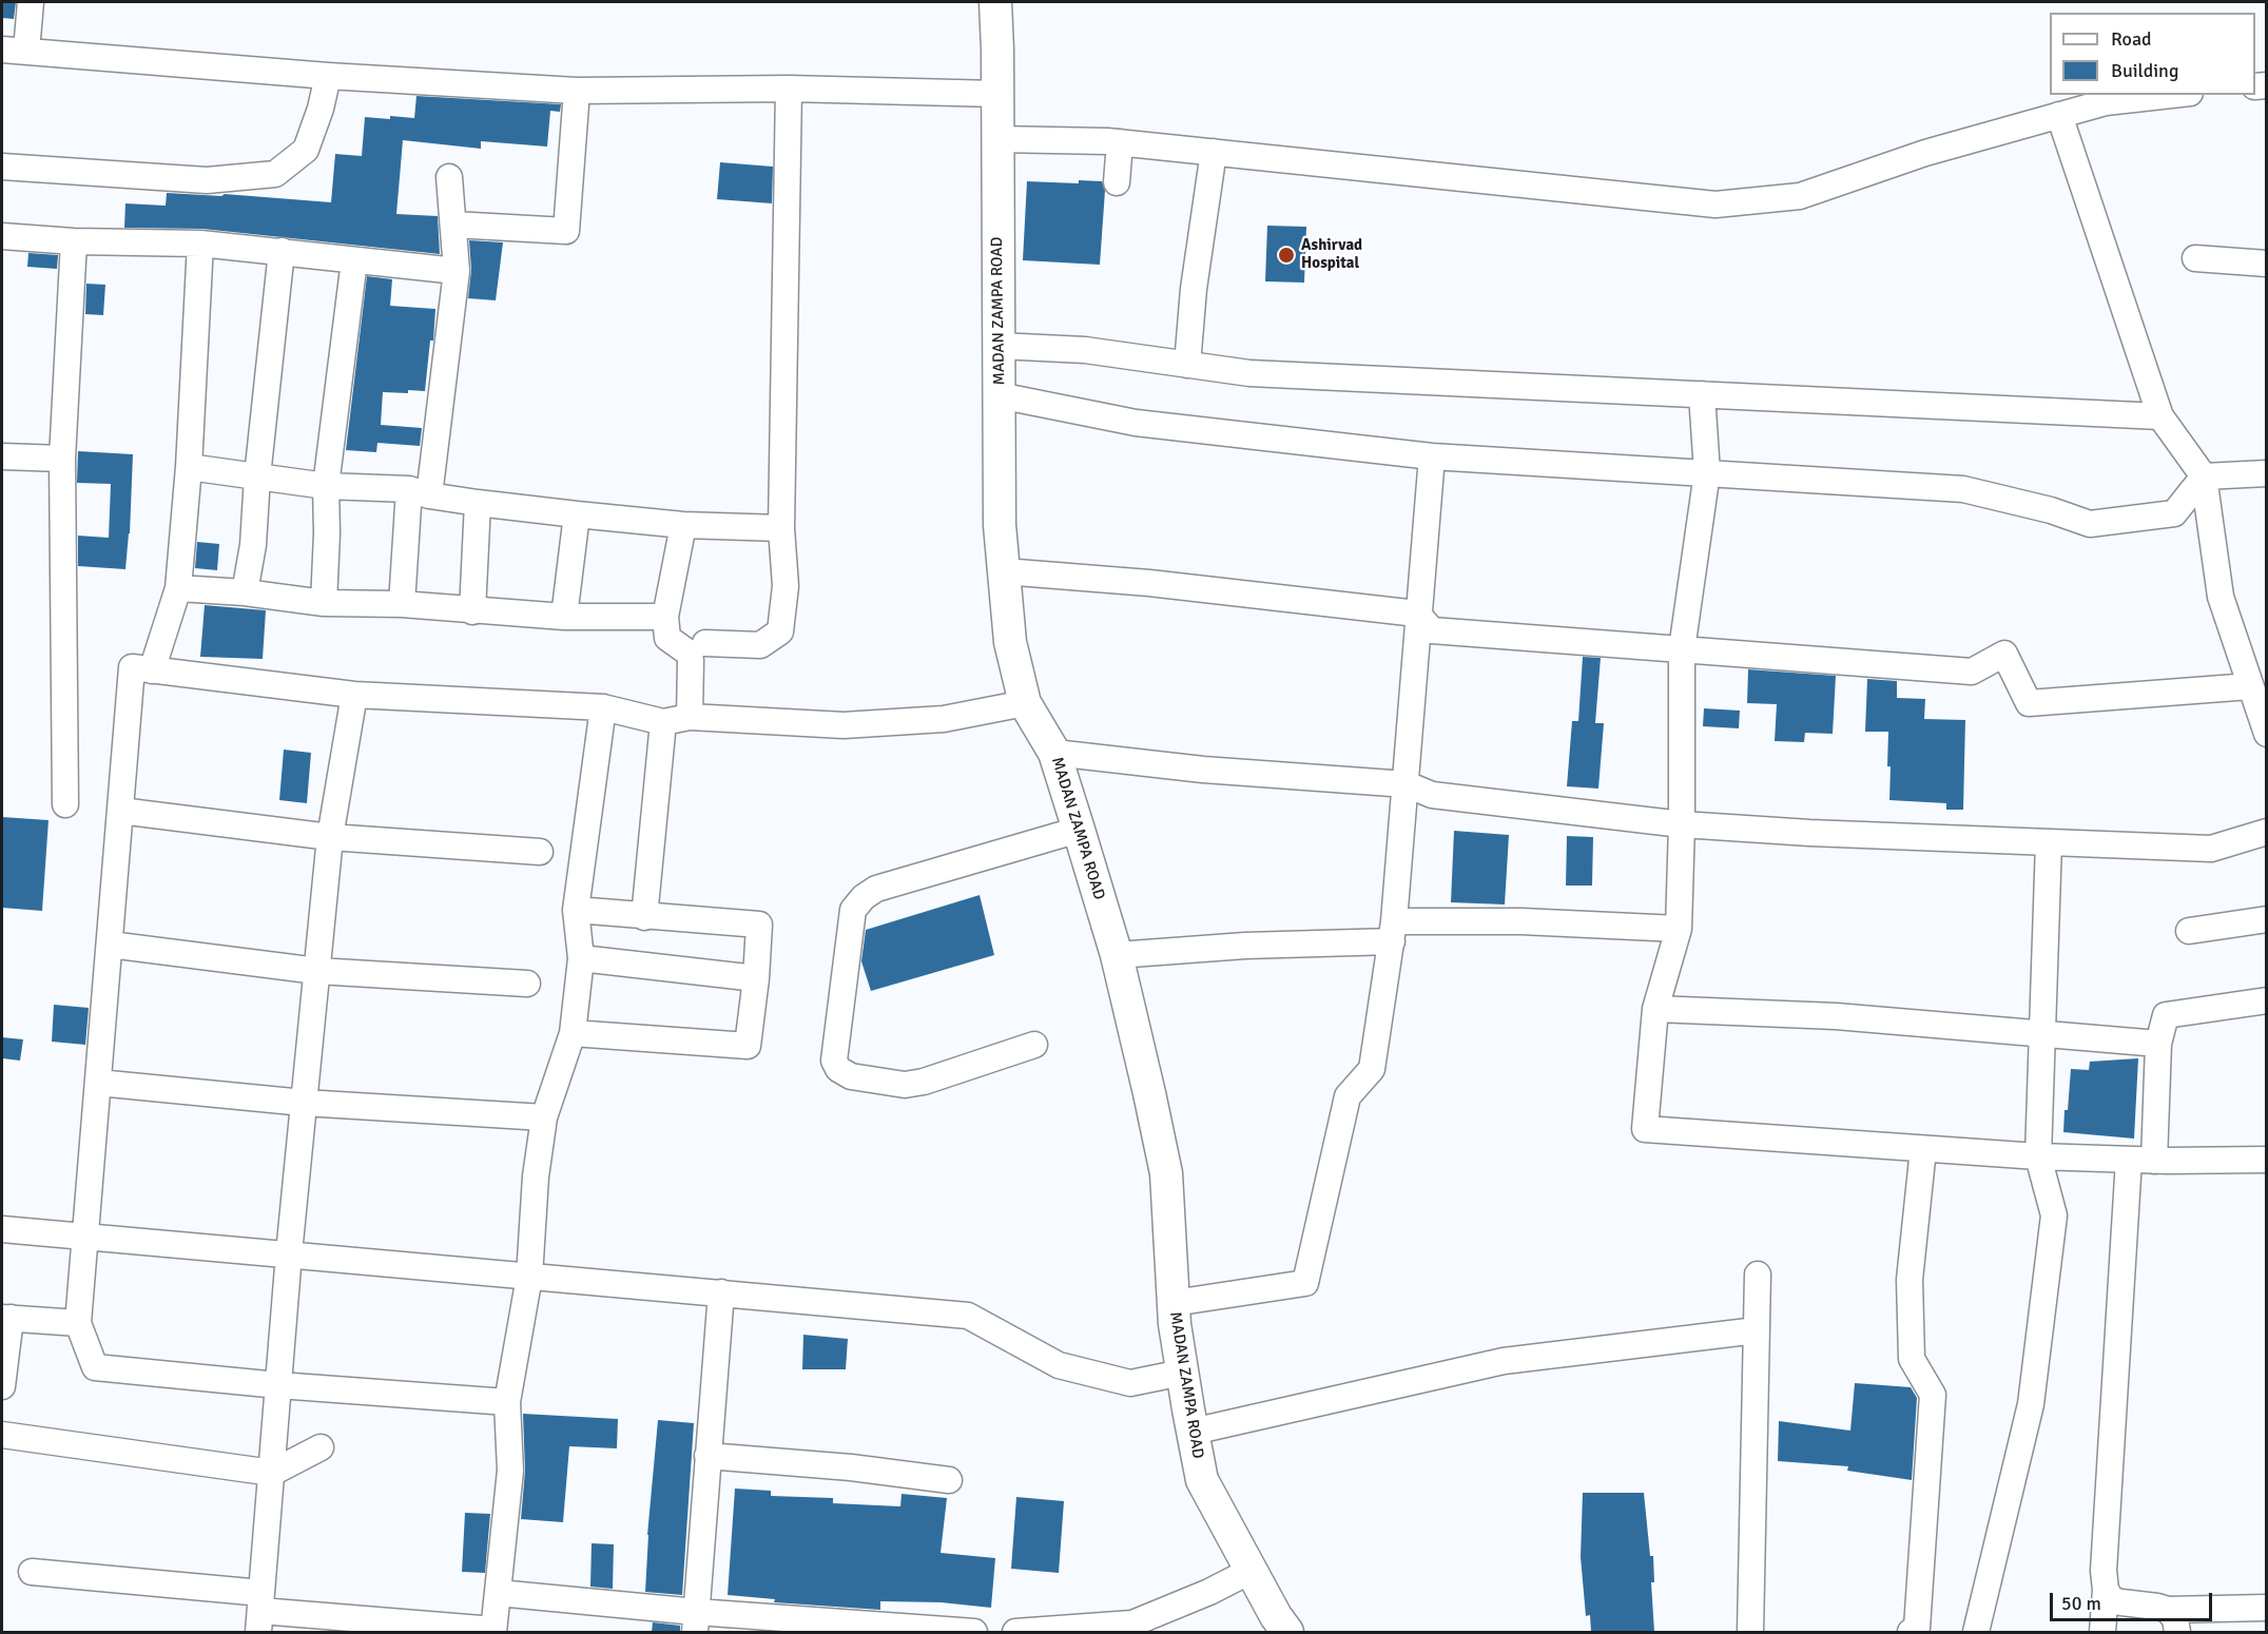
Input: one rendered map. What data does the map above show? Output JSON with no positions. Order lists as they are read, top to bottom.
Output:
{
  "streets": {
    "main road": ["MADAN ZAMPA ROAD"]
  },
  "places": ["Ashirvad Hospital"],
  "legend": ["Road", "Building"],
  "scale_bar": "50 m"
}
